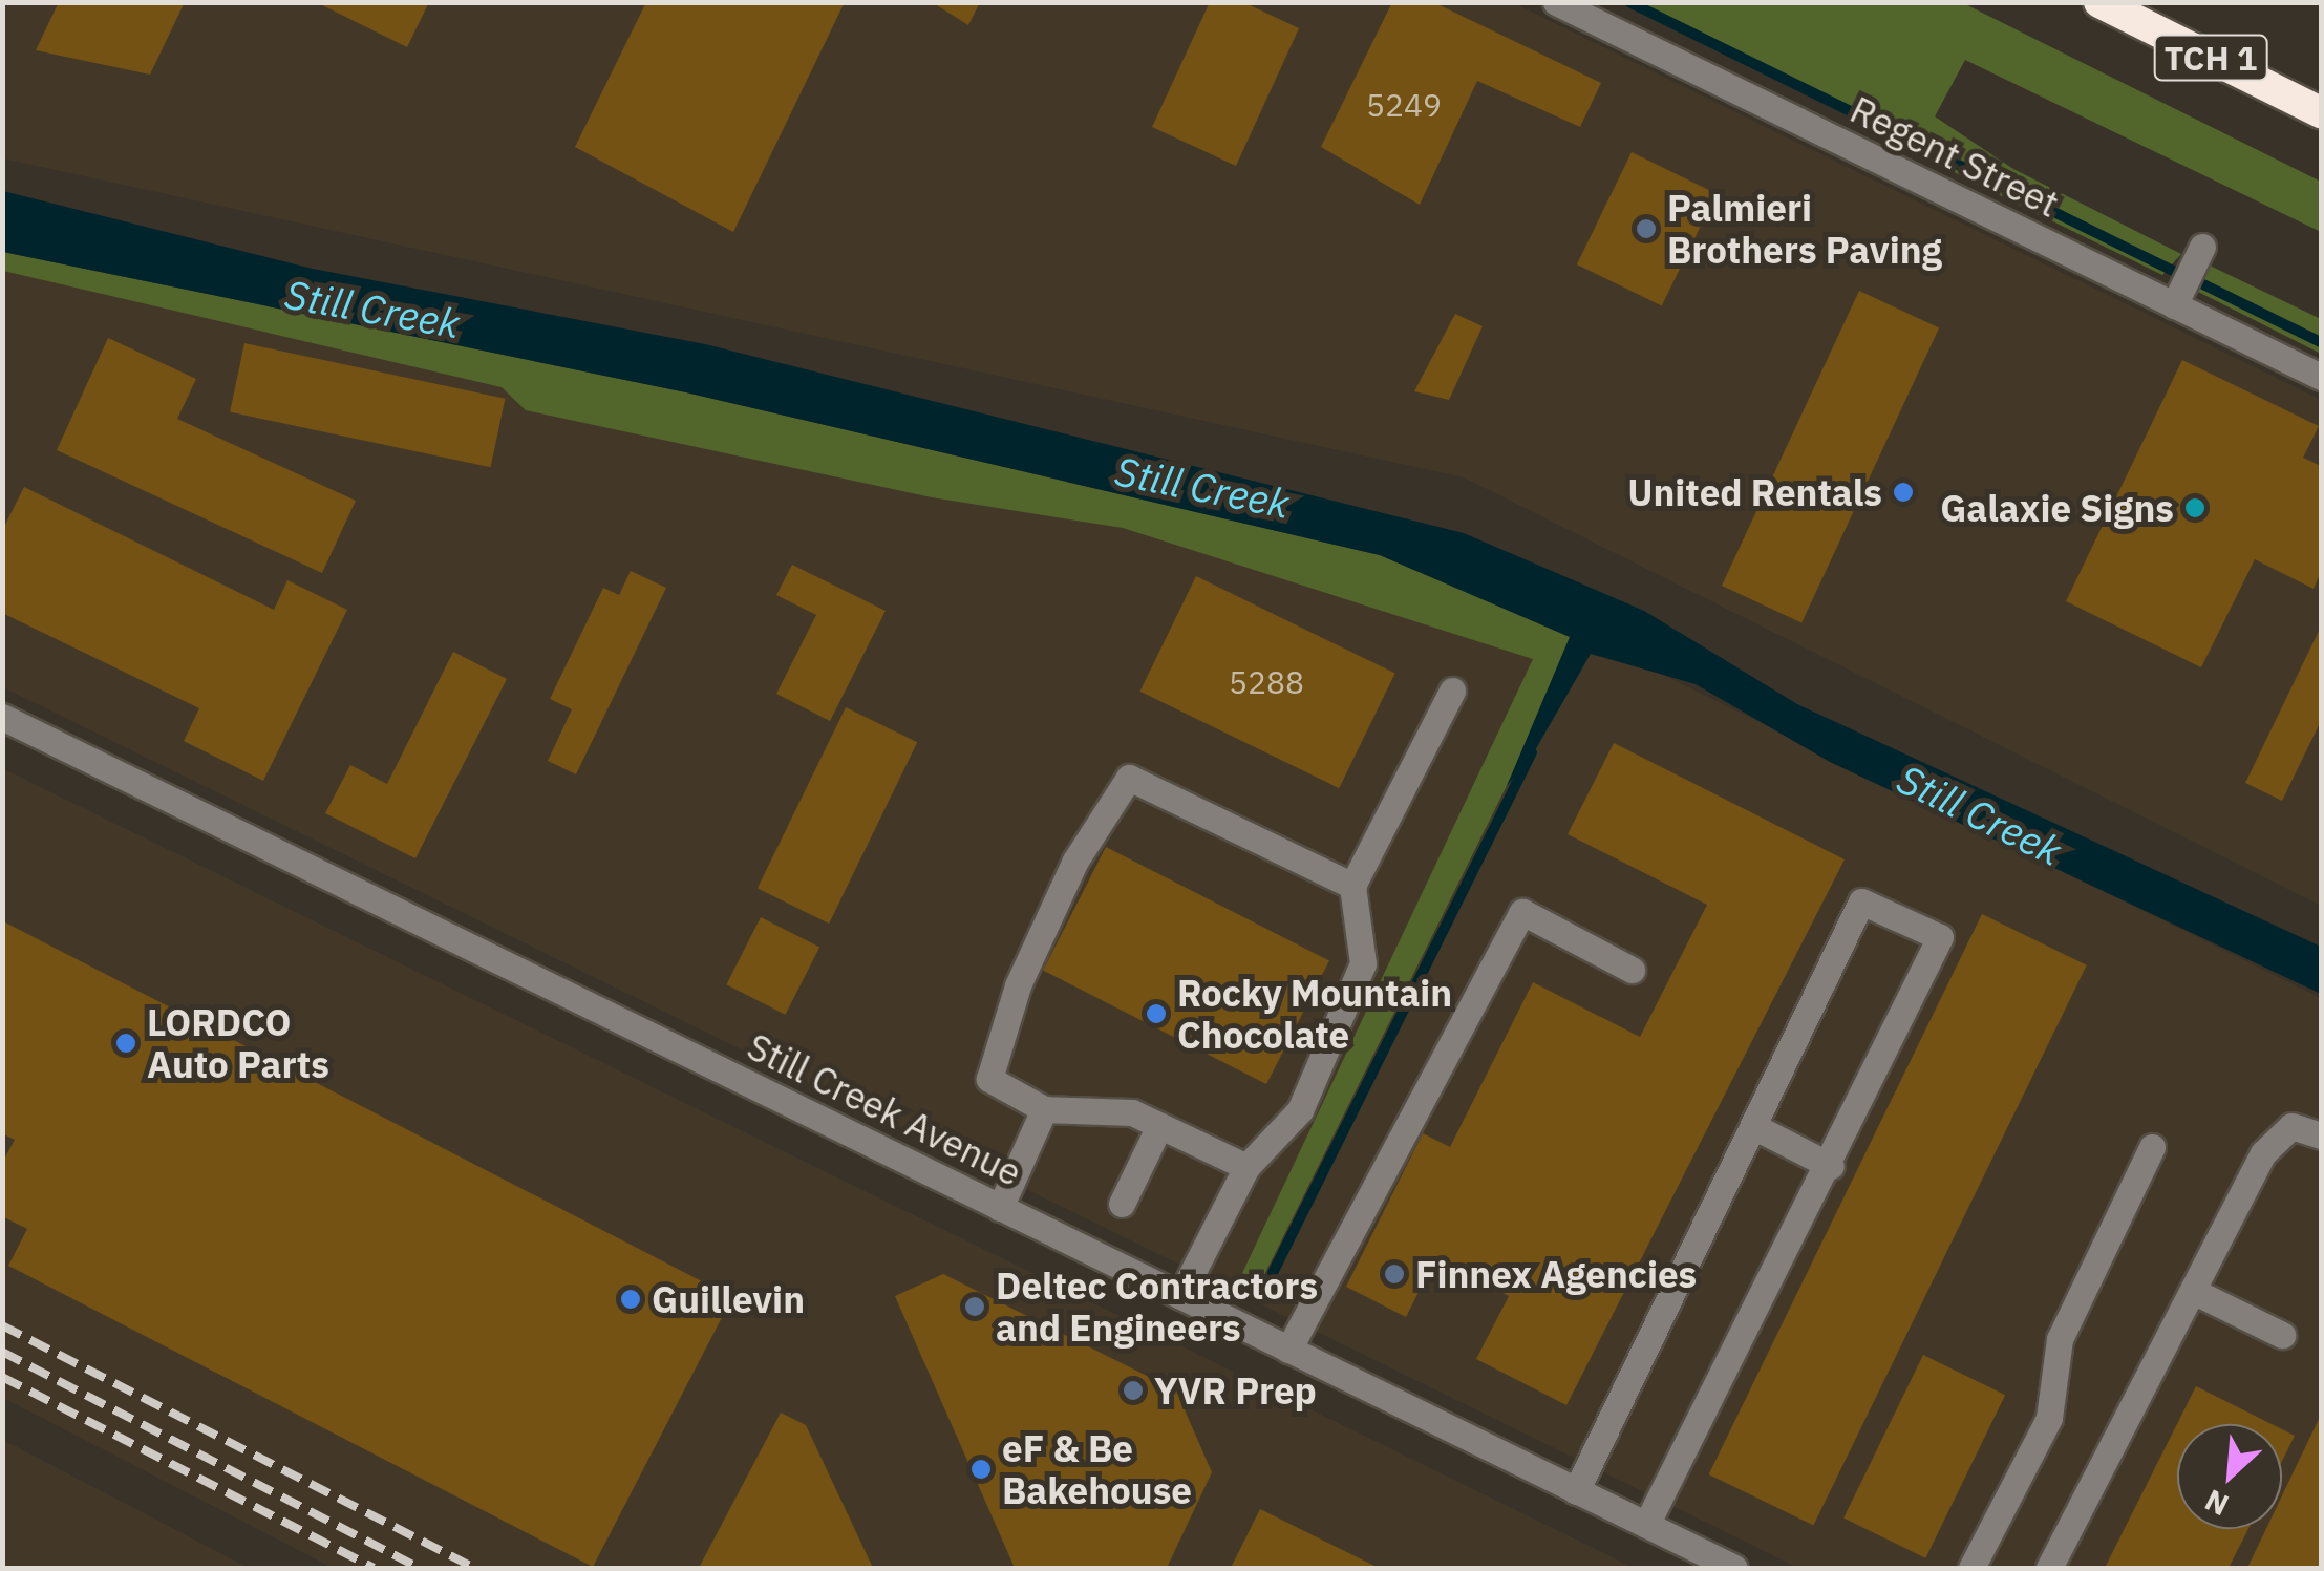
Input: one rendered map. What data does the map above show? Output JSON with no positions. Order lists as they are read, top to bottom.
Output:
{
  "streets": {
    "highway": ["TCH 1"],
    "street": ["Regent Street", "Still Creek Avenue"]
  },
  "water": ["Still Creek"],
  "places": [
    "Palmieri Brothers Paving",
    "United Rentals",
    "Galaxie Signs",
    "Rocky Mountain Chocolate",
    "LORDCO Auto Parts",
    "Finnex Agencies",
    "Guillevin",
    "Deltec Contractors and Engineers",
    "YVR Prep",
    "eF & Be Bakehouse"
  ],
  "house_numbers": ["5249", "5288"],
  "north": "bottom left"
}
